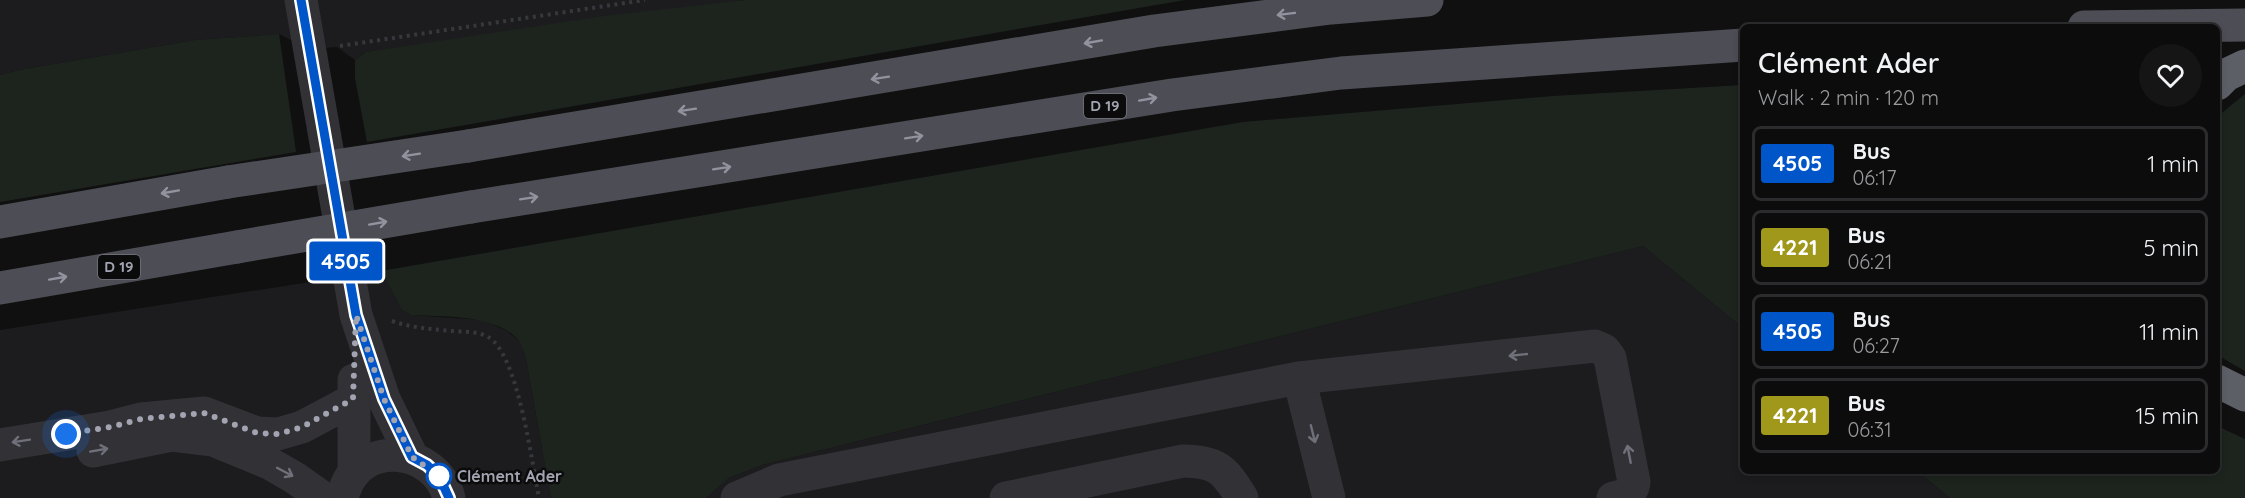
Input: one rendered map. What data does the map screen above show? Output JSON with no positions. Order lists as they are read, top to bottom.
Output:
{
  "streets": {
    "main road": ["D 19"]
  },
  "places": ["Clément Ader"],
  "lines": ["bus line 4505"],
  "page": {
    "on_map": "4505",
    "heading": ["Clément Ader", "Walk · 2 min · 120 m"],
    "list": [
      {
        "mark": "4505",
        "name": "Bus",
        "note": "06:17",
        "value": "1 min"
      },
      {
        "mark": "4221",
        "name": "Bus",
        "note": "06:21",
        "value": "5 min"
      },
      {
        "mark": "4505",
        "name": "Bus",
        "note": "06:27",
        "value": "11 min"
      },
      {
        "mark": "4221",
        "name": "Bus",
        "note": "06:31",
        "value": "15 min"
      }
    ]
  }
}
